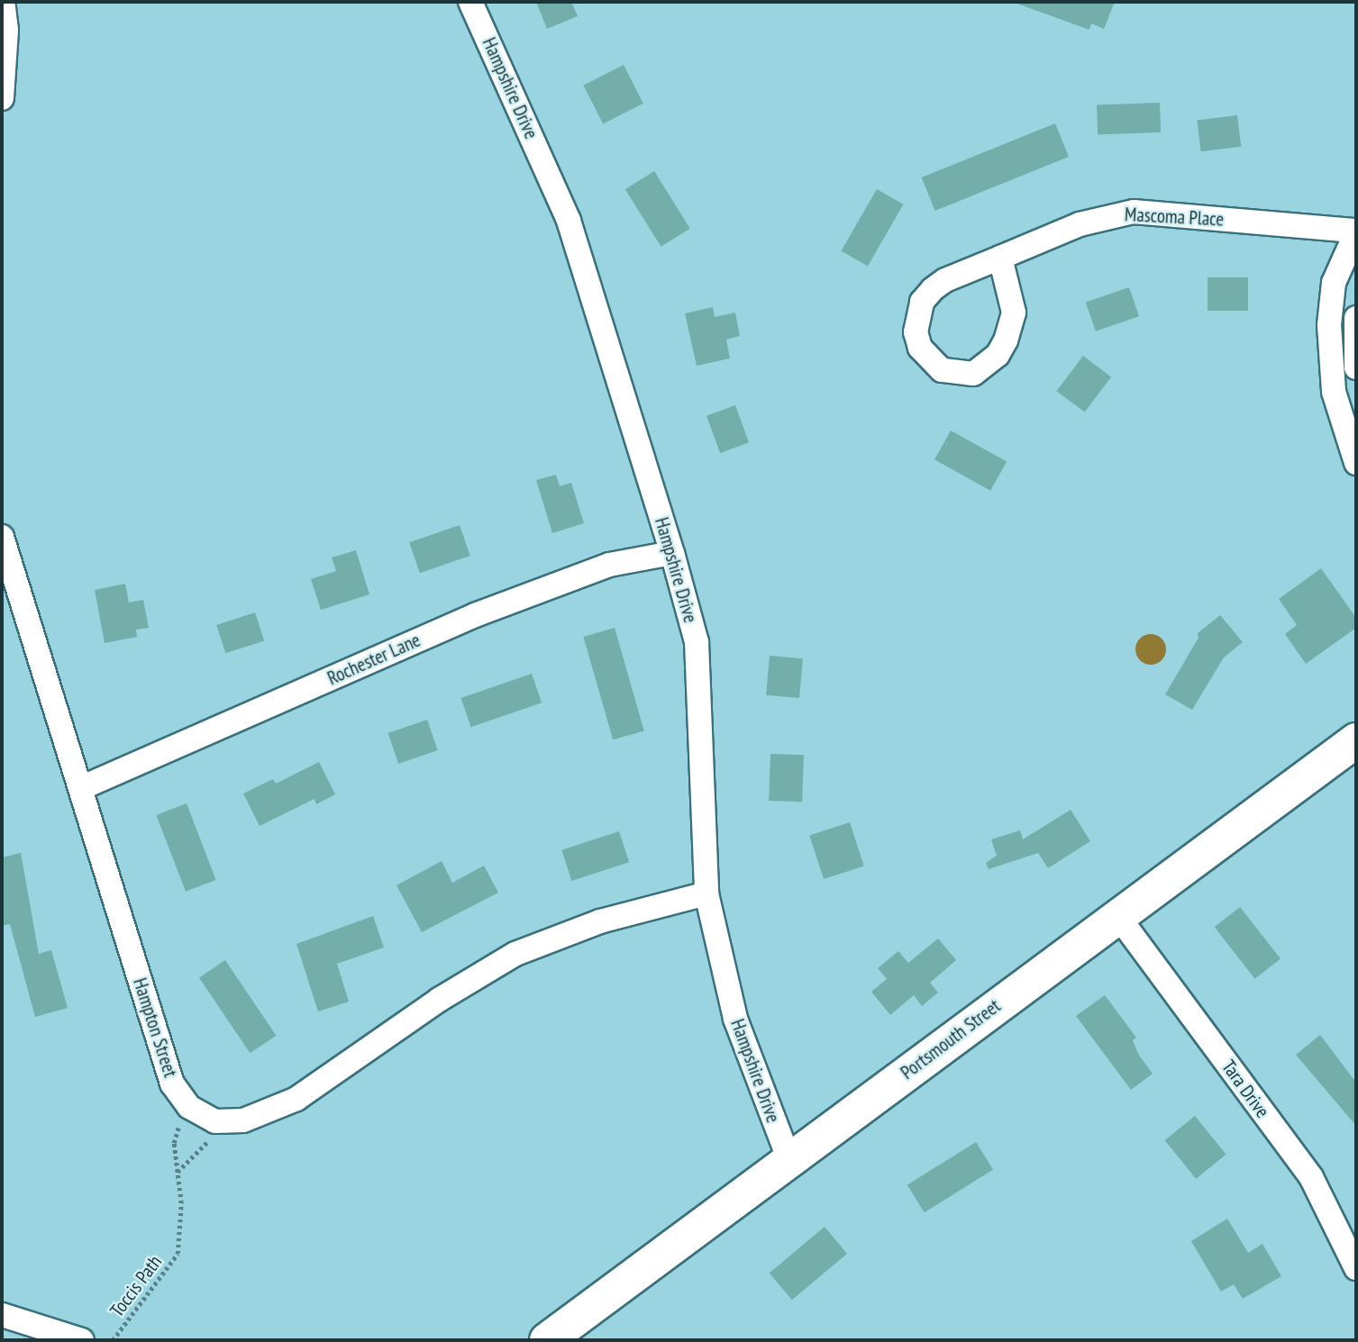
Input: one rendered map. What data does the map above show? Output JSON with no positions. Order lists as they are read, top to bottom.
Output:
{
  "streets": {
    "street": [
      "Hampshire Drive",
      "Mascoma Place",
      "Rochester Lane",
      "Hampton Street",
      "Portsmouth Street",
      "Tara Drive"
    ],
    "path": ["Toccis Path"]
  },
  "crossings": [
    ["Hampshire Drive", "Rochester Lane"],
    ["Hampshire Drive", "Portsmouth Street"],
    ["Rochester Lane", "Hampton Street"],
    ["Hampton Street", "Toccis Path"],
    ["Portsmouth Street", "Tara Drive"]
  ]
}
